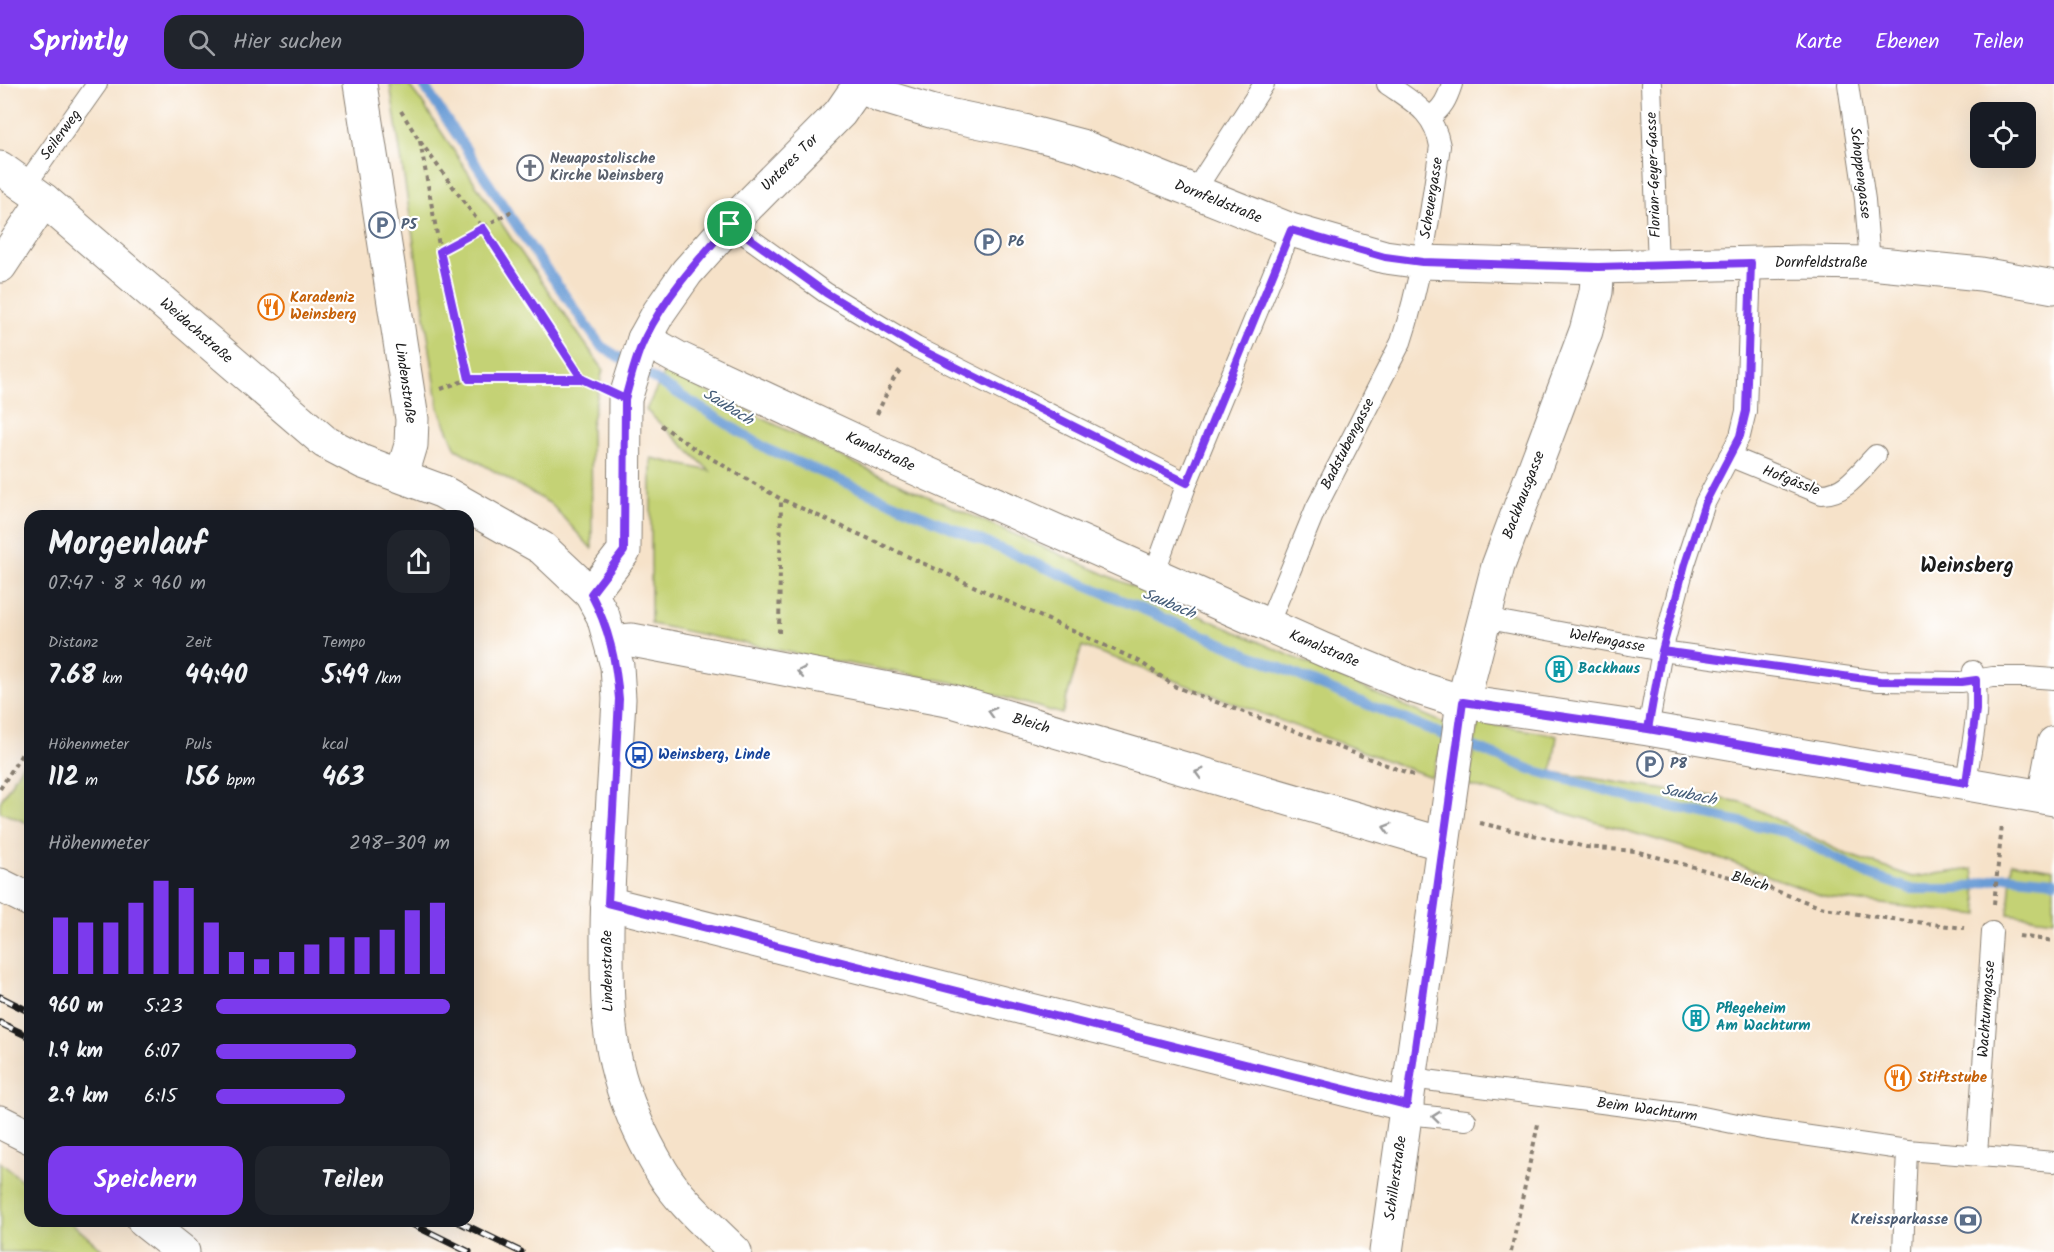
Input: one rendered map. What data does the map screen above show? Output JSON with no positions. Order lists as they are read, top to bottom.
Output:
{
  "streets": {
    "street": [
      "Unteres Tor",
      "Dornfeldstraße",
      "Weidachstraße",
      "Lindenstraße",
      "Kanalstraße",
      "Backhausgasse",
      "Bleich",
      "Schillerstraße"
    ],
    "lane": [
      "Seilerweg",
      "Schoppengasse",
      "Florian-Geyer-Gasse",
      "Scheuergasse",
      "Badstubengasse",
      "Hofgässle",
      "Welfengasse",
      "Wachturmgasse",
      "Beim Wachturm"
    ]
  },
  "crossings": [
    ["Seilerweg", "Weidachstraße"],
    ["Unteres Tor", "Dornfeldstraße"],
    ["Unteres Tor", "Lindenstraße"],
    ["Unteres Tor", "Kanalstraße"],
    ["Schoppengasse", "Dornfeldstraße"],
    ["Florian-Geyer-Gasse", "Dornfeldstraße"],
    ["Scheuergasse", "Dornfeldstraße"],
    ["Scheuergasse", "Badstubengasse"],
    ["Dornfeldstraße", "Badstubengasse"],
    ["Dornfeldstraße", "Backhausgasse"],
    ["Weidachstraße", "Lindenstraße"],
    ["Lindenstraße", "Bleich"],
    ["Badstubengasse", "Kanalstraße"],
    ["Kanalstraße", "Backhausgasse"],
    ["Kanalstraße", "Schillerstraße"],
    ["Backhausgasse", "Welfengasse"],
    ["Backhausgasse", "Schillerstraße"],
    ["Bleich", "Wachturmgasse"],
    ["Bleich", "Schillerstraße"],
    ["Wachturmgasse", "Beim Wachturm"],
    ["Beim Wachturm", "Schillerstraße"]
  ],
  "districts": ["Weinsberg"],
  "water": ["Saubach"],
  "places": {
    "church": ["Neuapostolische Kirche Weinsberg"],
    "parking": ["P5", "P6", "P8"],
    "restaurant": ["Karadeniz Weinsberg", "Stiftstube"],
    "building": ["Backhaus", "Pflegeheim Am Wachturm"],
    "bus stop": ["Weinsberg, Linde"],
    "bank": ["Kreissparkasse"]
  },
  "page": {
    "header": "Sprintly",
    "search": "Hier suchen",
    "nav": ["Karte", "Ebenen", "Teilen"],
    "heading": ["Morgenlauf", "07:47 · 8 × 960 m"],
    "stats": [
      ["Distanz", "7.68 km"],
      ["Zeit", "44:40"],
      ["Tempo", "5:49 /km"],
      ["Höhenmeter", "112 m"],
      ["Puls", "156 bpm"],
      ["kcal", "463"]
    ],
    "chart": ["Höhenmeter", "298–309 m"],
    "list": [
      {
        "name": "960 m",
        "note": "5:23"
      },
      {
        "name": "1.9 km",
        "note": "6:07"
      },
      {
        "name": "2.9 km",
        "note": "6:15"
      }
    ],
    "buttons": ["Speichern", "Teilen"]
  }
}
